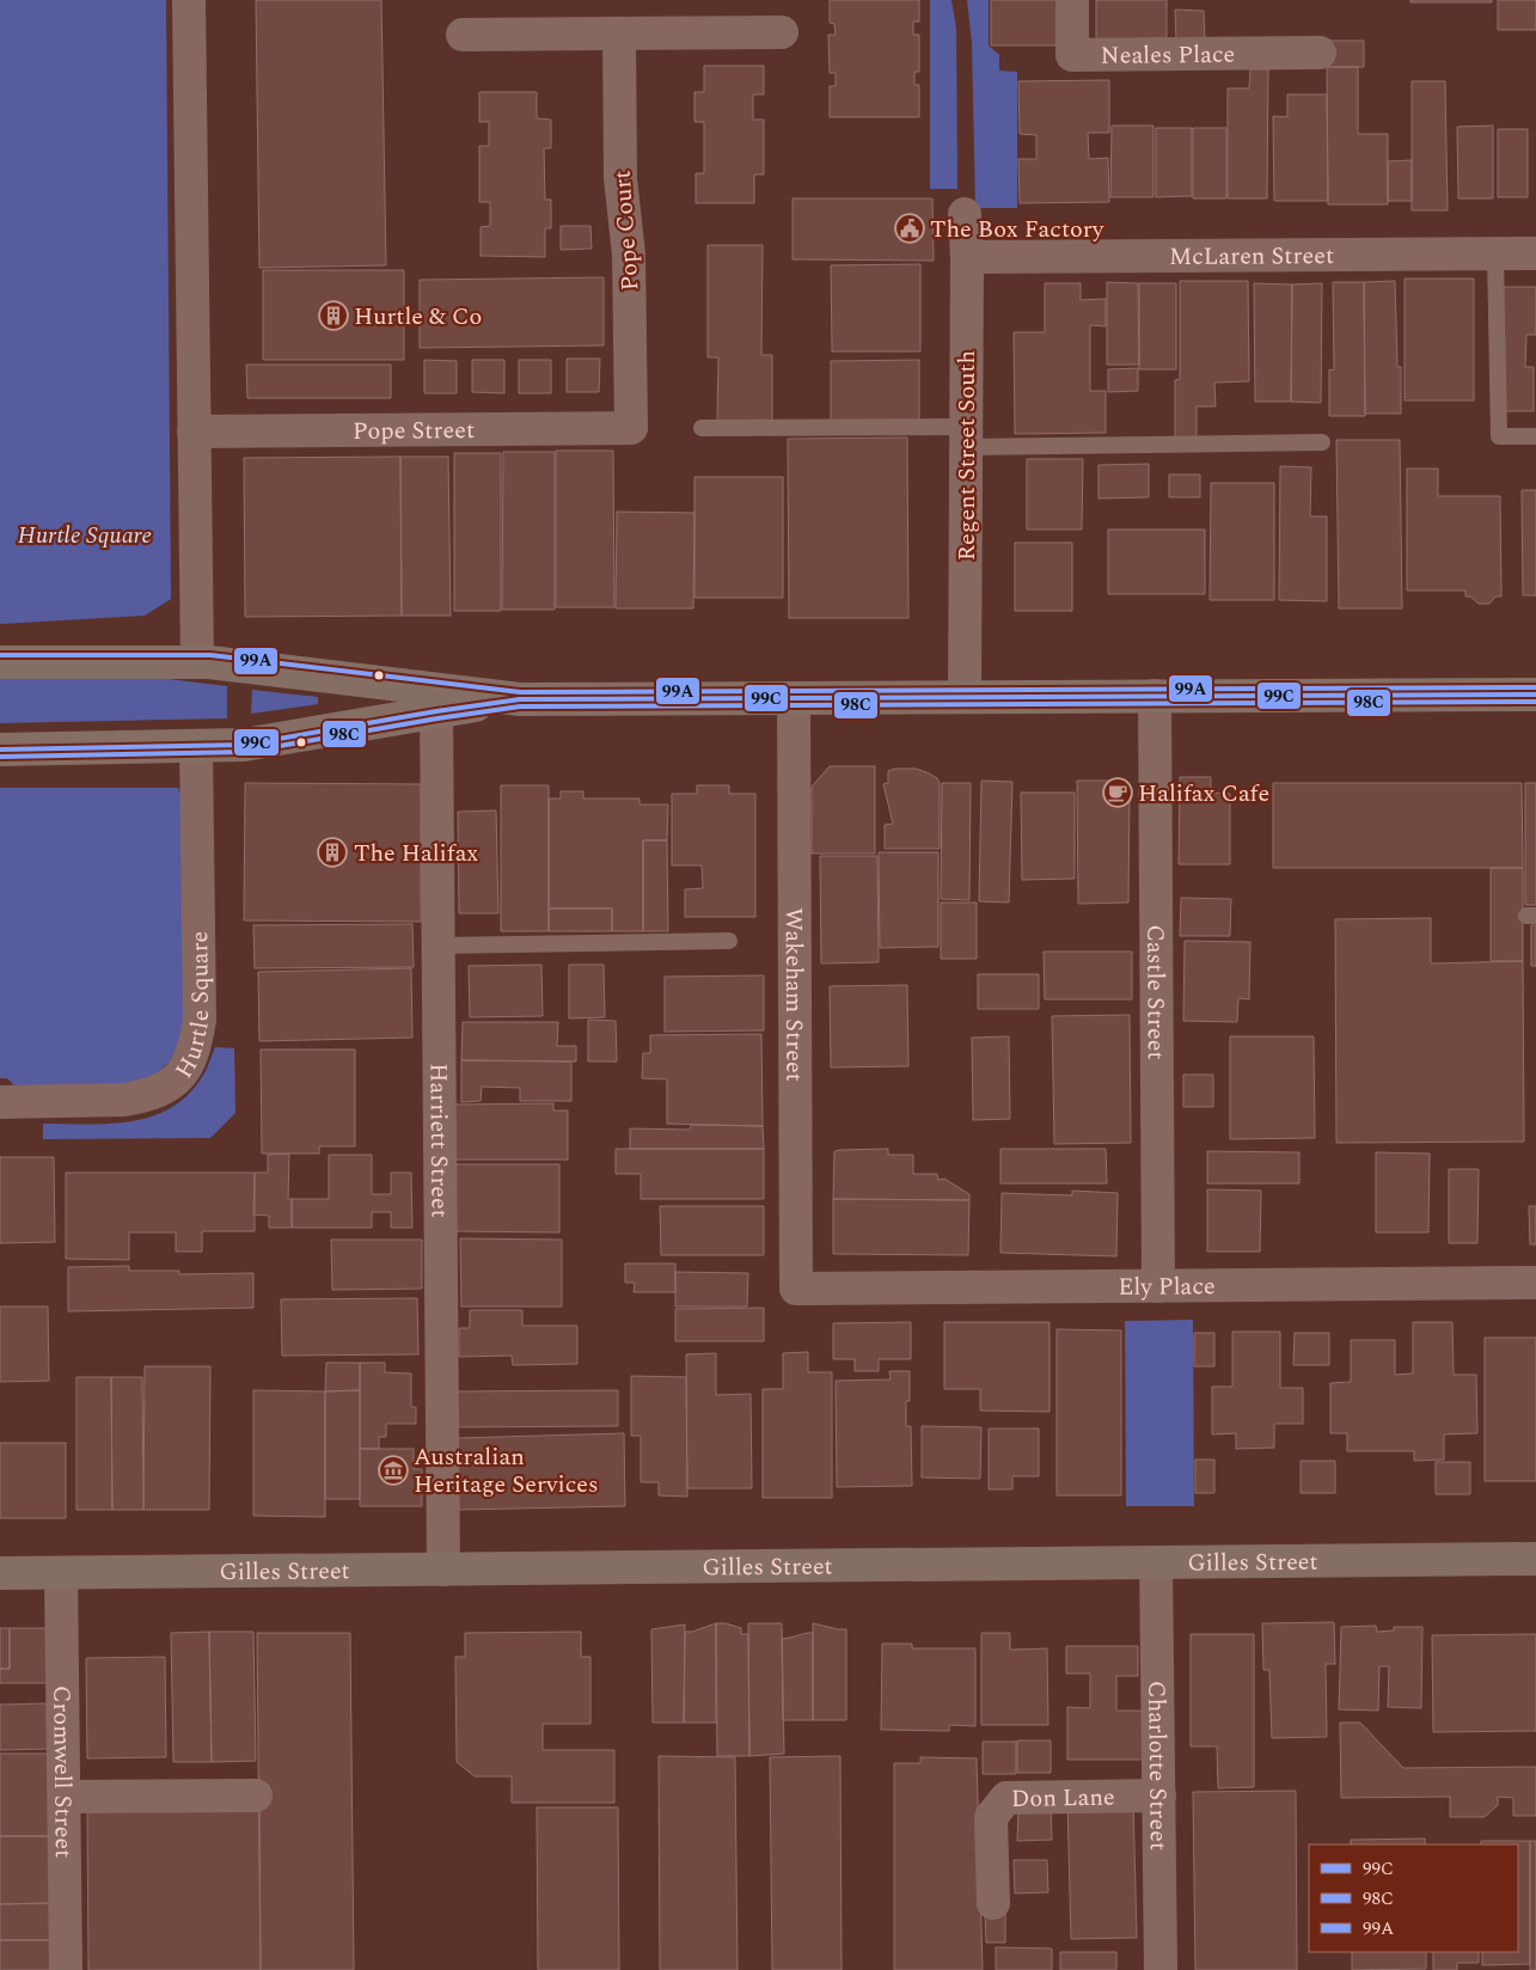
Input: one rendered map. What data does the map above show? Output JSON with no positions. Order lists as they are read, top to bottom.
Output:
{
  "streets": {
    "street": [
      "Neales Place",
      "Pope Court",
      "McLaren Street",
      "Pope Street",
      "Regent Street South",
      "Castle Street",
      "Wakeham Street",
      "Hurtle Square",
      "Harriett Street",
      "Ely Place",
      "Gilles Street",
      "Charlotte Street",
      "Cromwell Street",
      "Don Lane"
    ]
  },
  "crossings": [
    ["Pope Court", "Pope Street"],
    ["McLaren Street", "Regent Street South"],
    ["Castle Street", "Ely Place"],
    ["Wakeham Street", "Ely Place"],
    ["Harriett Street", "Gilles Street"],
    ["Gilles Street", "Charlotte Street"],
    ["Gilles Street", "Cromwell Street"],
    ["Charlotte Street", "Don Lane"]
  ],
  "parks": ["Hurtle Square"],
  "places": {
    "public building": ["The Box Factory"],
    "building": ["Hurtle & Co", "The Halifax"],
    "cafe": ["Halifax Cafe"],
    "museum": ["Australian Heritage Services"]
  },
  "lines": ["transit line 99A", "transit line 99C", "transit line 98C"],
  "legend": ["99C", "98C", "99A"]
}
